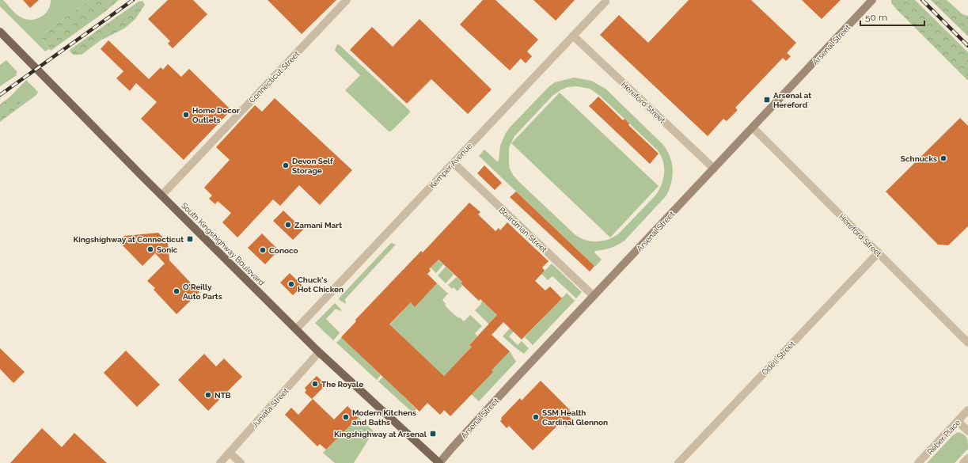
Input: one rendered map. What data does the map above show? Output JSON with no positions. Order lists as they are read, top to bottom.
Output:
{
  "streets": {
    "main road": ["Arsenal Street", "South Kingshighway Boulevard"],
    "street": [
      "Connecticut Street",
      "Hereford Street",
      "Kemper Avenue",
      "Boardman Street",
      "Odell Street",
      "Juniata Street",
      "Reber Place"
    ]
  },
  "crossings": [
    ["Arsenal Street", "Hereford Street"],
    ["Arsenal Street", "Boardman Street"],
    ["Arsenal Street", "South Kingshighway Boulevard"],
    ["Connecticut Street", "South Kingshighway Boulevard"],
    ["Hereford Street", "Kemper Avenue"],
    ["Hereford Street", "Odell Street"],
    ["Kemper Avenue", "Boardman Street"],
    ["Kemper Avenue", "South Kingshighway Boulevard"],
    ["South Kingshighway Boulevard", "Juniata Street"]
  ],
  "places": {
    "transit": ["Arsenal at Hereford", "Kingshighway at Connecticut", "Kingshighway at Arsenal"],
    "other": [
      "Home Decor Outlets",
      "Schnucks",
      "Devon Self Storage",
      "Zamani Mart",
      "Sonic",
      "Conoco",
      "Chuck's Hot Chicken",
      "O'Reilly Auto Parts",
      "The Royale",
      "NTB",
      "Modern Kitchens and Baths",
      "SSM Health Cardinal Glennon"
    ]
  },
  "scale_bar": "50 m"
}
